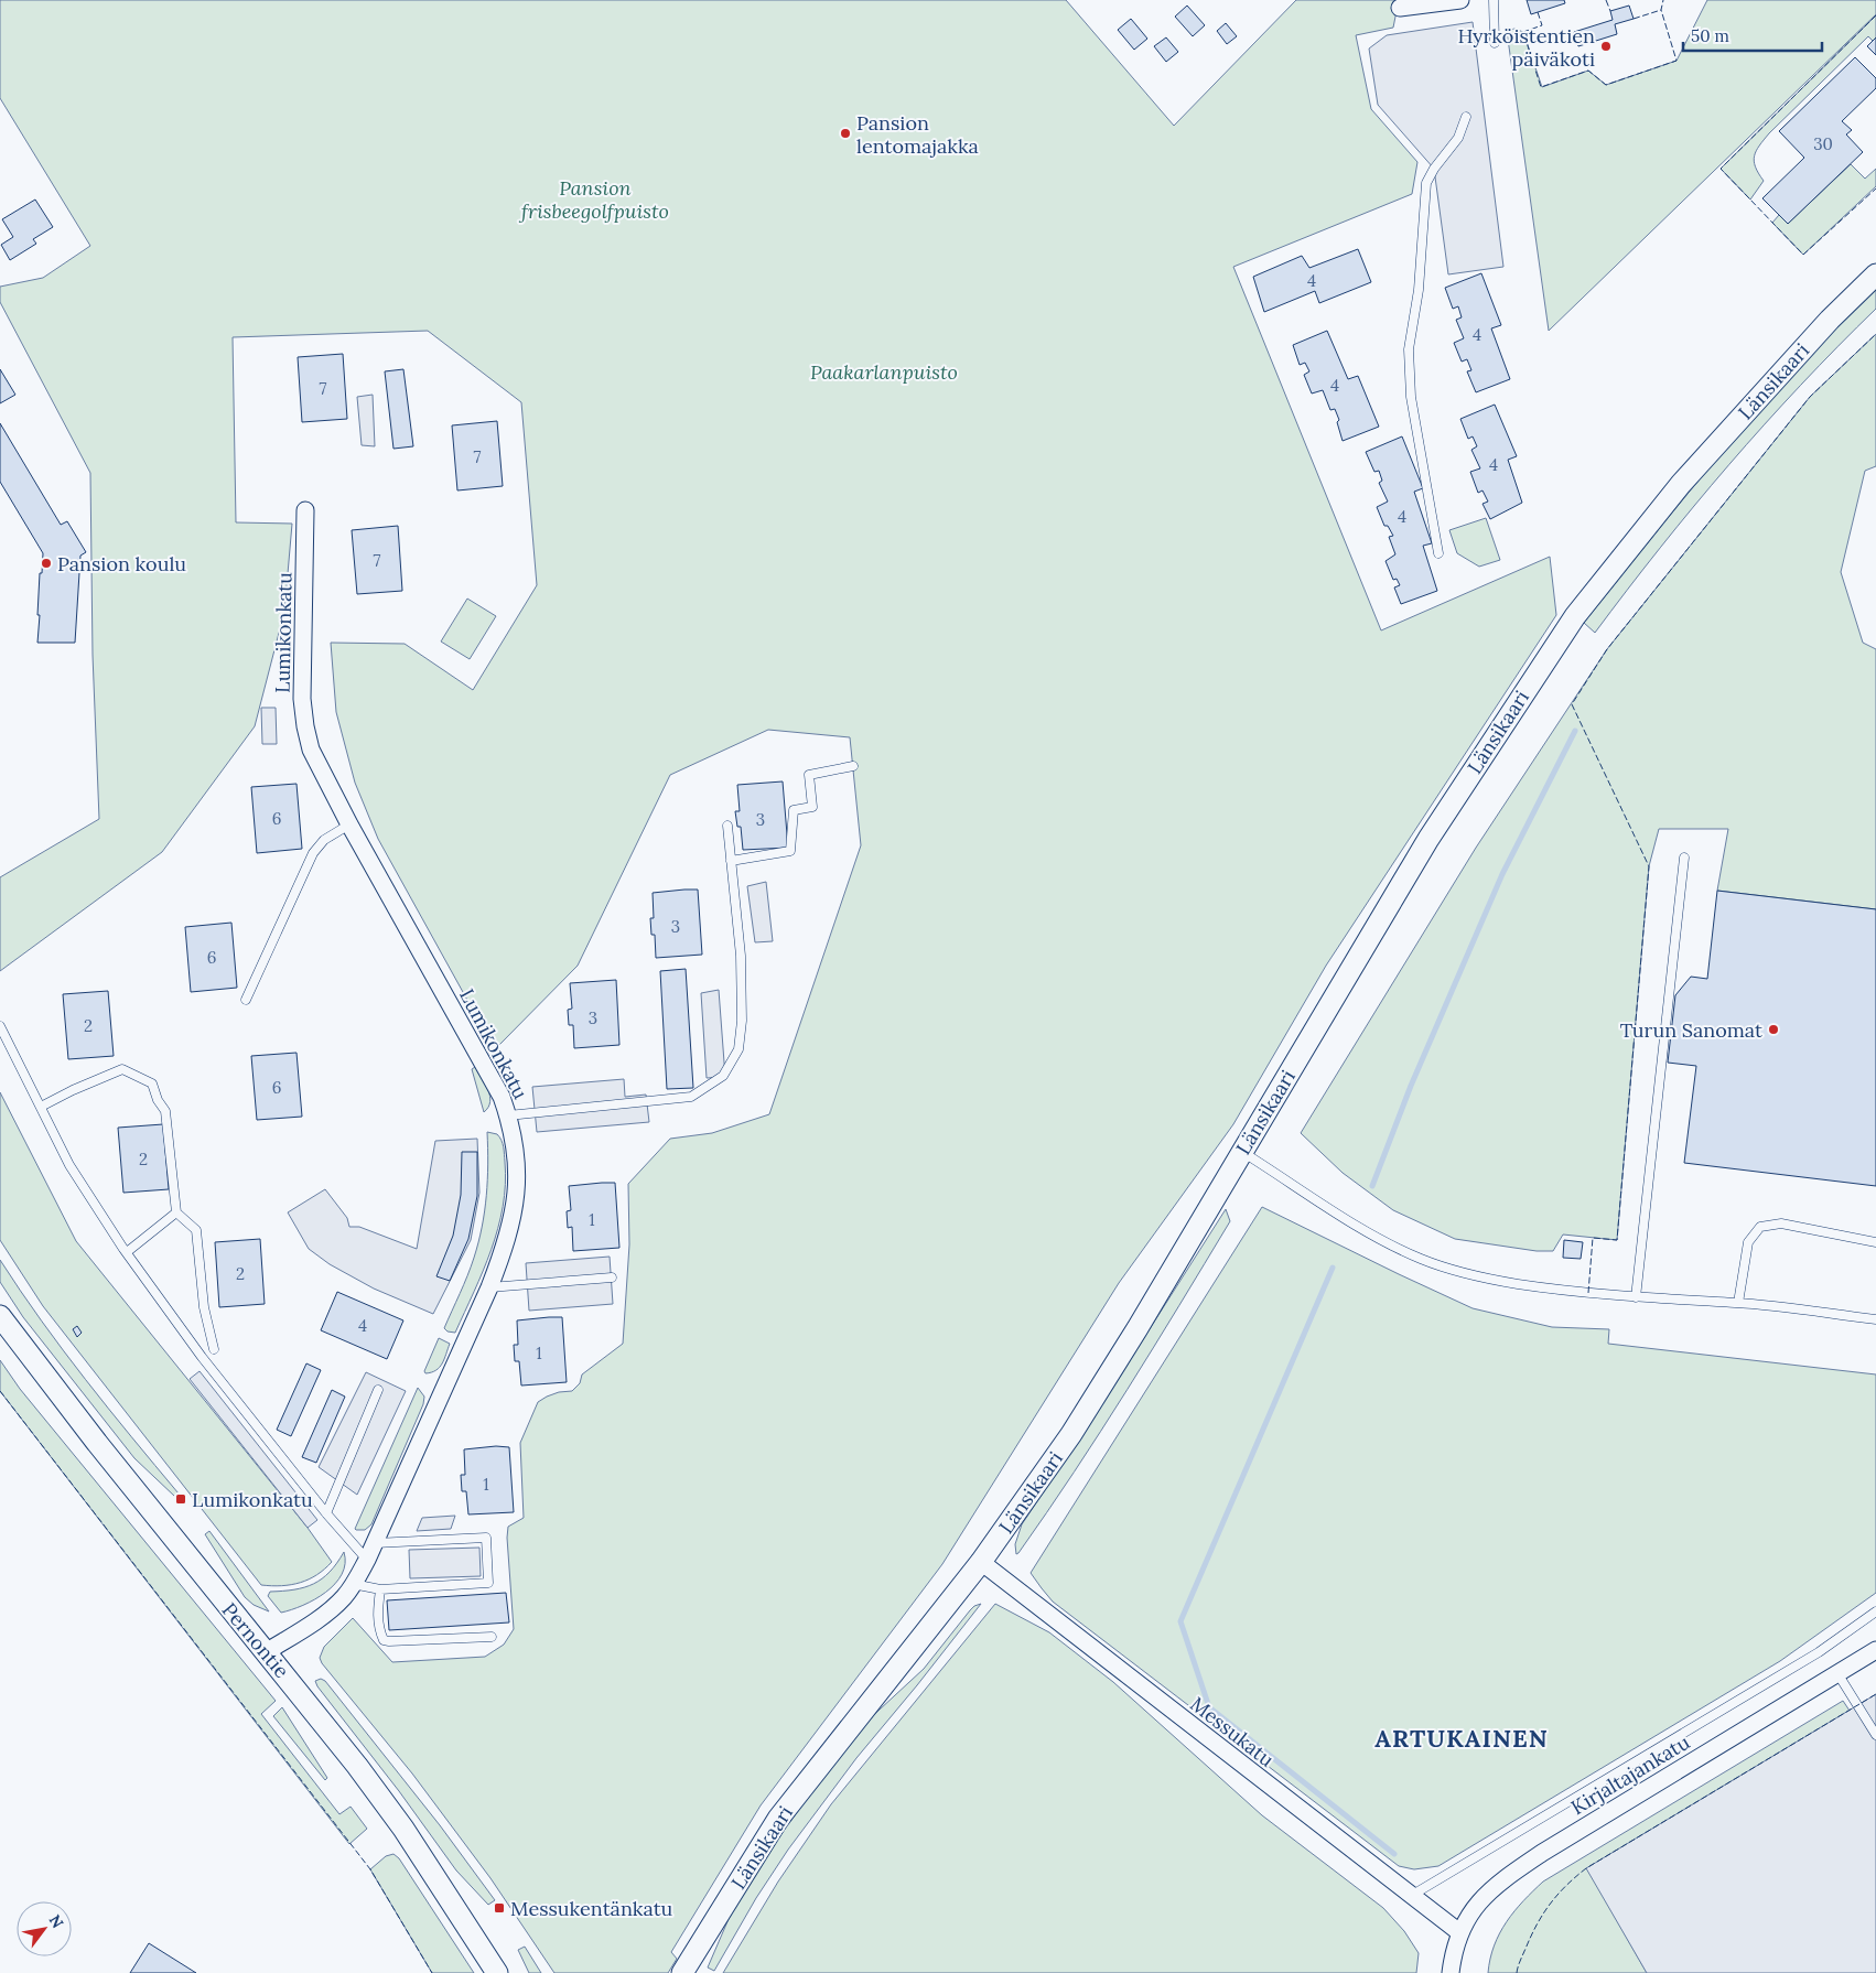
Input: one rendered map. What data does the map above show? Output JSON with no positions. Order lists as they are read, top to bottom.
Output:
{
  "streets": {
    "street": [
      "Länsikaari",
      "Lumikonkatu",
      "Pernontie",
      "Messukatu",
      "Kirjaltajankatu"
    ]
  },
  "crossings": [
    ["Länsikaari", "Messukatu"],
    ["Lumikonkatu", "Pernontie"],
    ["Messukatu", "Kirjaltajankatu"]
  ],
  "districts": ["ARTUKAINEN"],
  "parks": ["Pansion frisbeegolfpuisto", "Paakarlanpuisto"],
  "places": {
    "other": [
      "Hyrköistentien päiväkoti",
      "Pansion lentomajakka",
      "Pansion koulu",
      "Turun Sanomat"
    ],
    "transit": ["Lumikonkatu", "Messukentänkatu"]
  },
  "house_numbers": [
    "30",
    "4",
    "4",
    "4",
    "7",
    "7",
    "4",
    "4",
    "7",
    "6",
    "3",
    "3",
    "6",
    "3",
    "2",
    "6",
    "2",
    "1",
    "2",
    "4",
    "1",
    "1"
  ],
  "scale_bar": "50 m",
  "north": "top right"
}
